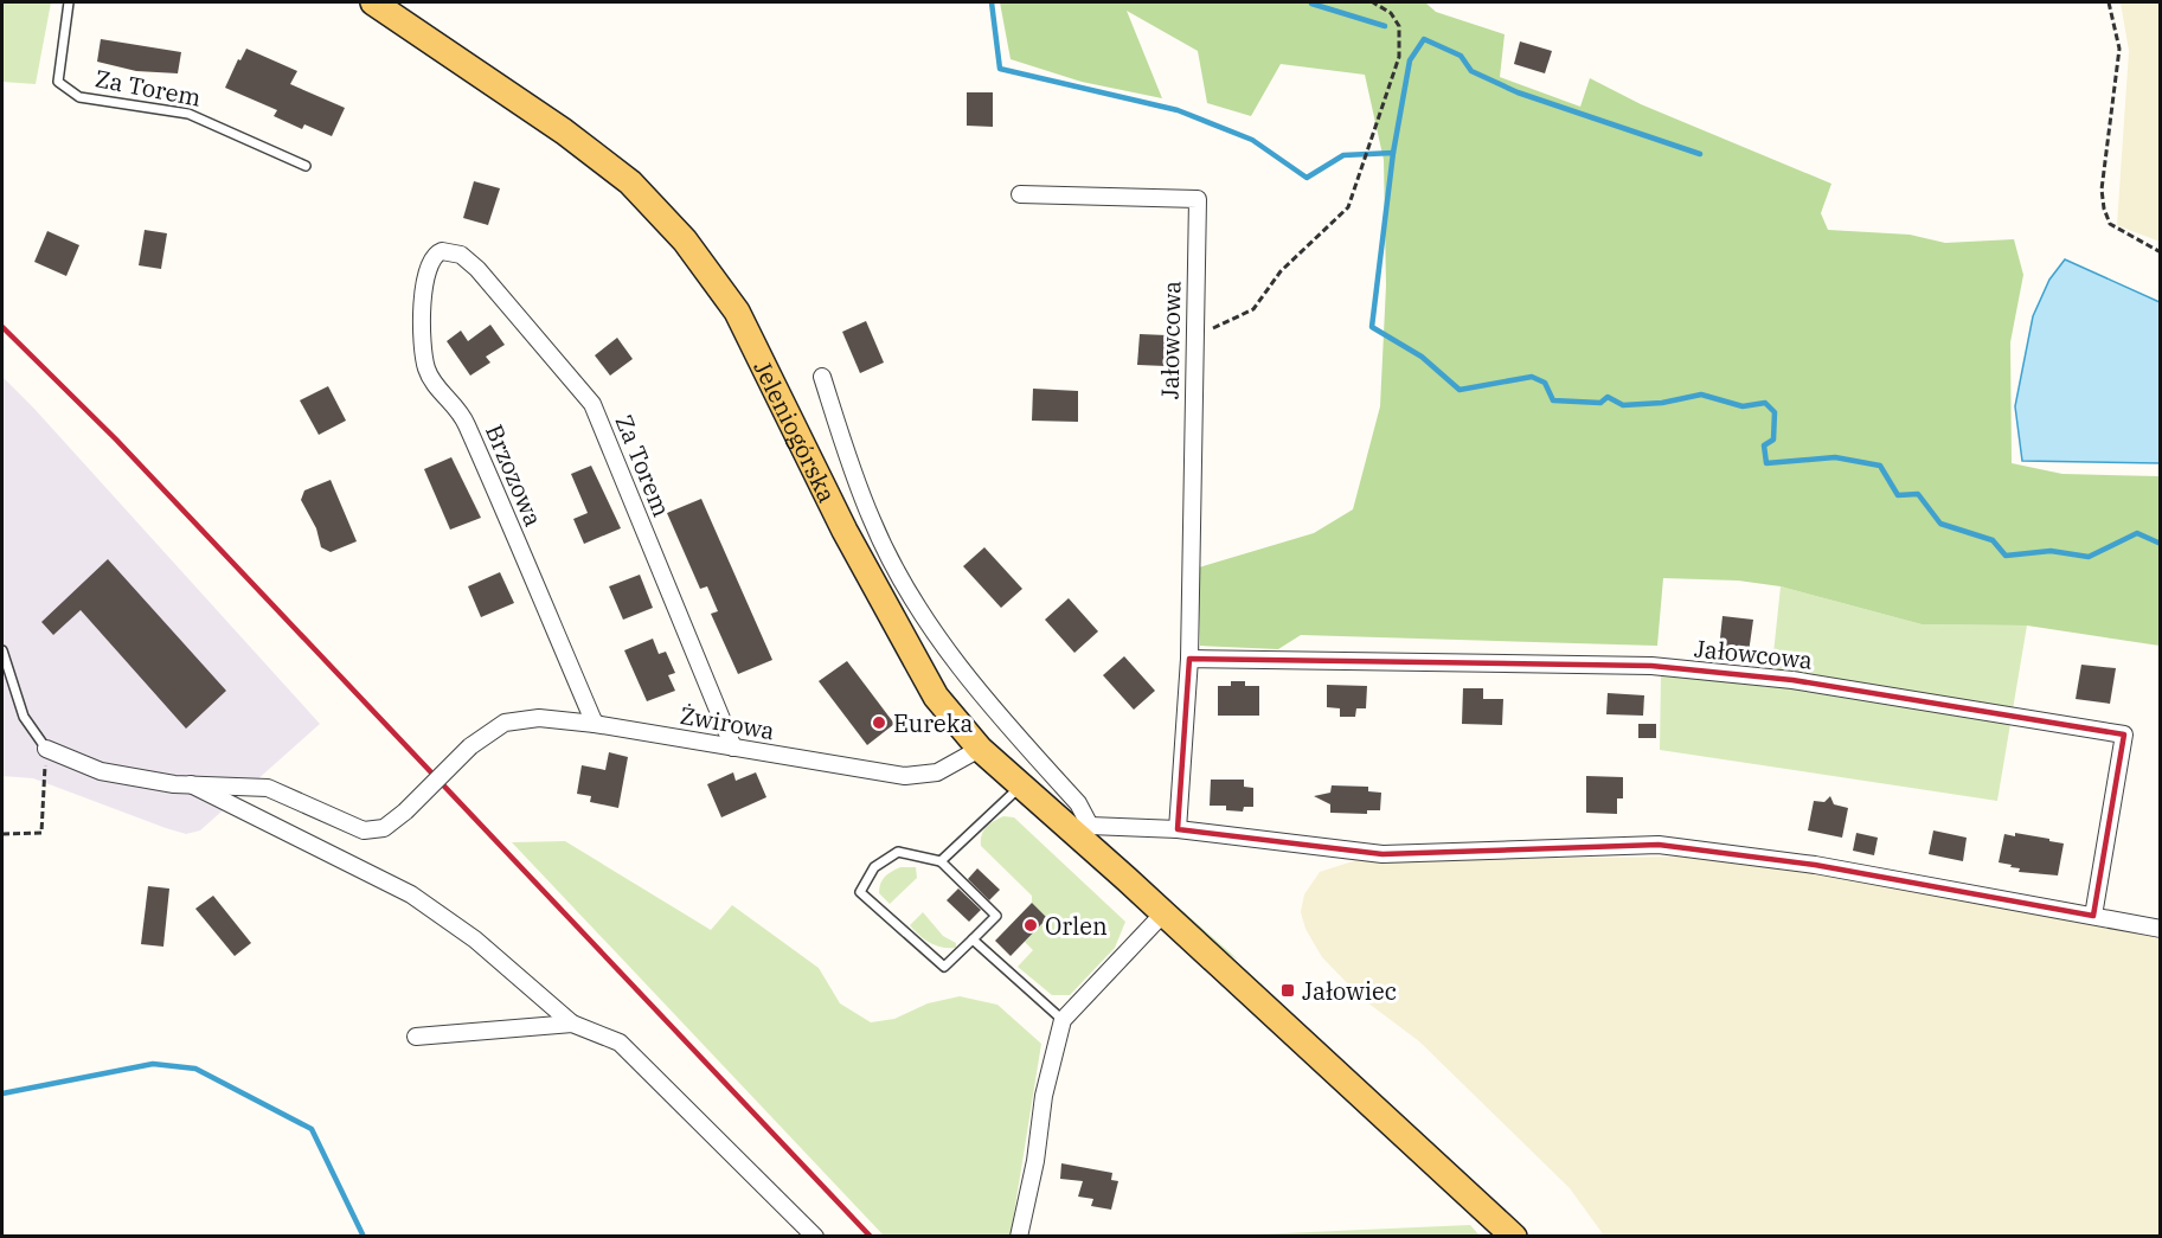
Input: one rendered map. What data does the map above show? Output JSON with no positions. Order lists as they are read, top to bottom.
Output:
{
  "streets": {
    "main road": ["Jeleniogórska"],
    "street": [
      "Za Torem",
      "Jałowcowa",
      "Brzozowa",
      "Żwirowa"
    ]
  },
  "crossings": [
    ["Za Torem", "Brzozowa"],
    ["Za Torem", "Żwirowa"],
    ["Jeleniogórska", "Żwirowa"],
    ["Brzozowa", "Żwirowa"]
  ],
  "places": {
    "other": ["Eureka", "Orlen"],
    "transit": ["Jałowiec"]
  }
}
